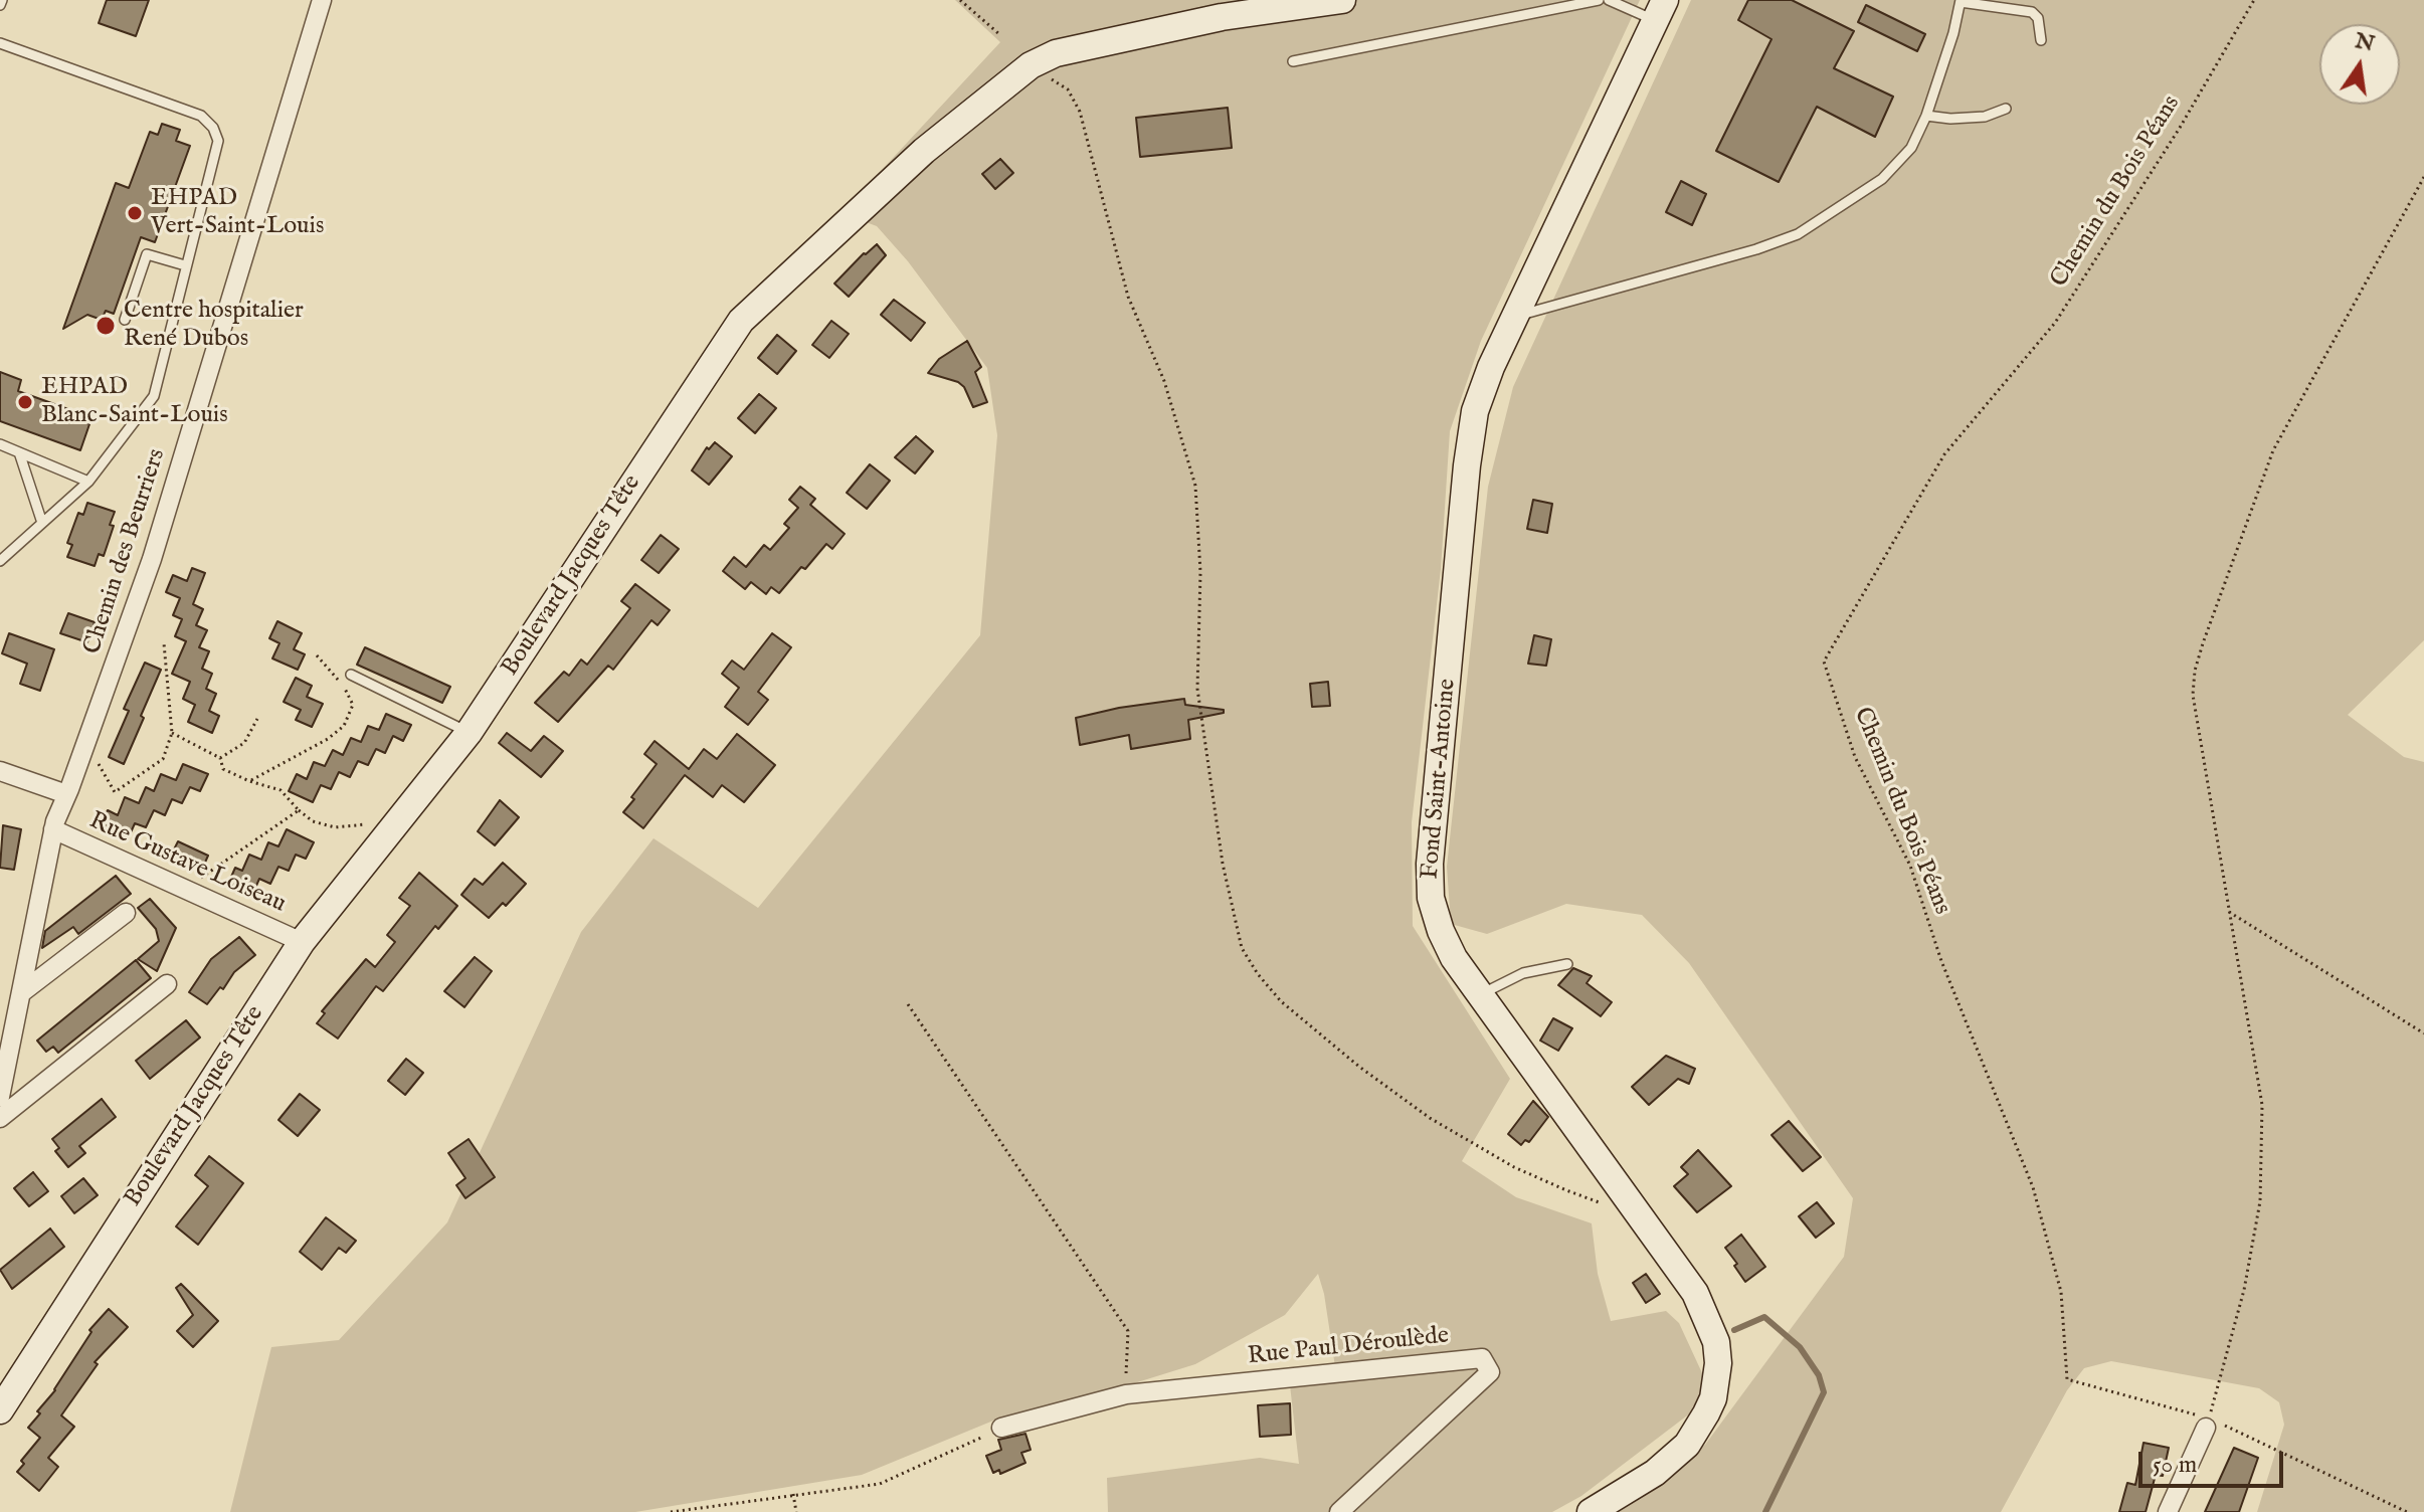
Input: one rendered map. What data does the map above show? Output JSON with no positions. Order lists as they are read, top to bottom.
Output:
{
  "streets": {
    "street": [
      "Chemin des Beurriers",
      "Boulevard Jacques Tête",
      "Fond Saint-Antoine",
      "Rue Gustave Loiseau",
      "Rue Paul Déroulède"
    ],
    "path": ["Chemin du Bois Péans"]
  },
  "crossings": [
    ["Chemin des Beurriers", "Rue Gustave Loiseau"],
    ["Boulevard Jacques Tête", "Rue Gustave Loiseau"]
  ],
  "places": ["EHPAD Vert-Saint-Louis", "Centre hospitalier René Dubos", "EHPAD Blanc-Saint-Louis"],
  "scale_bar": "50 m",
  "north": "top"
}
